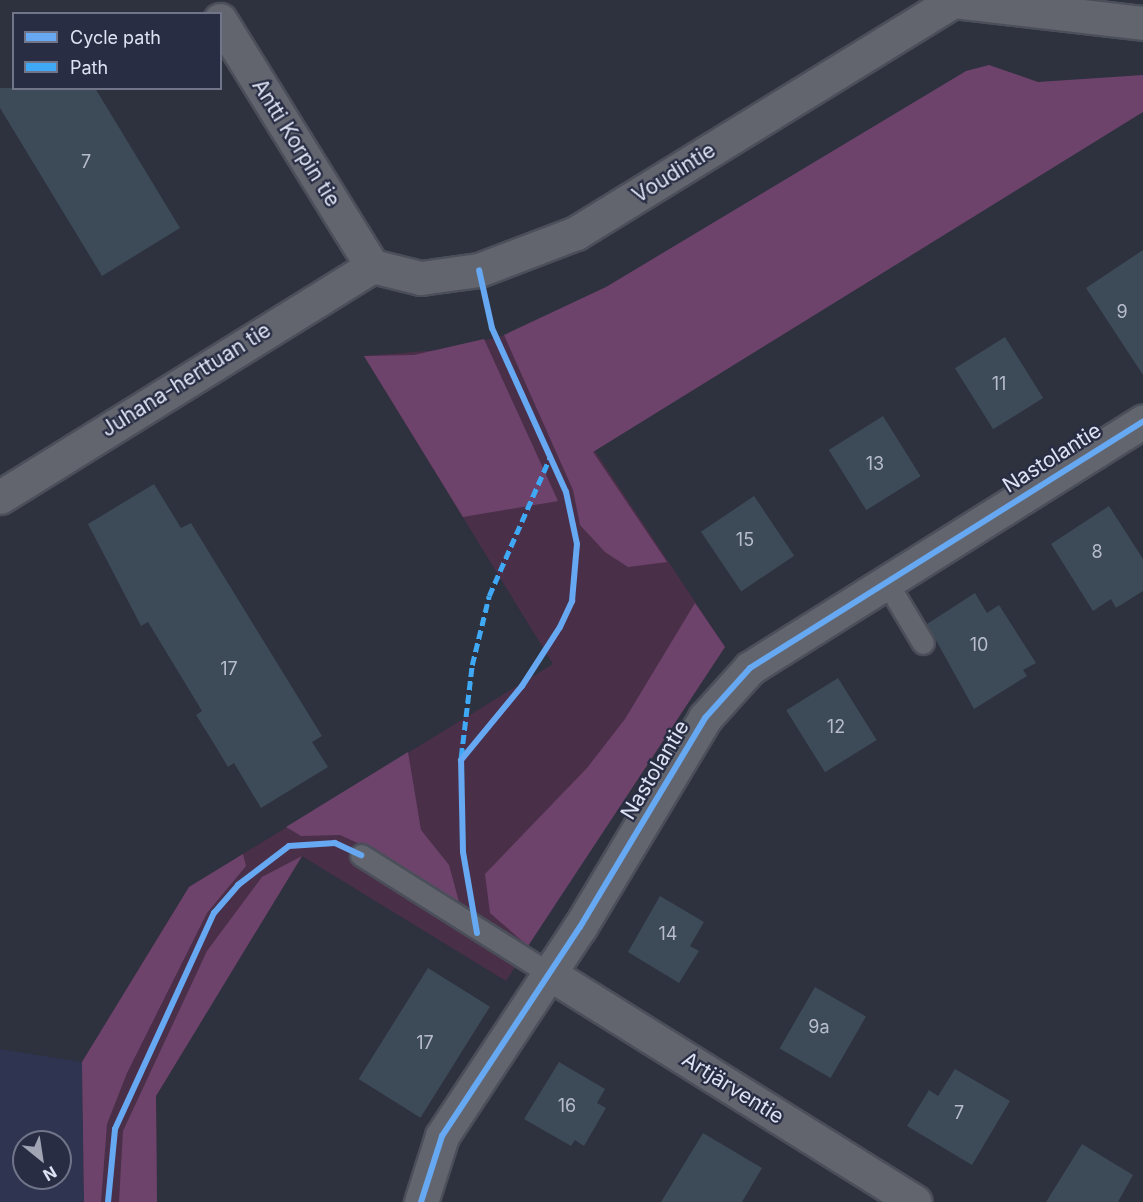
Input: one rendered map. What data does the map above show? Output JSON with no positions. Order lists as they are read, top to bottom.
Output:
{
  "streets": {
    "street": [
      "Antti Korpin tie",
      "Voudintie",
      "Juhana-herttuan tie",
      "Nastolantie",
      "Artjärventie"
    ]
  },
  "crossings": [
    ["Antti Korpin tie", "Voudintie"],
    ["Antti Korpin tie", "Juhana-herttuan tie"],
    ["Voudintie", "Juhana-herttuan tie"],
    ["Nastolantie", "Artjärventie"]
  ],
  "house_numbers": [
    "7",
    "9",
    "11",
    "13",
    "15",
    "8",
    "10",
    "17",
    "12",
    "14",
    "9a",
    "17",
    "16",
    "7"
  ],
  "legend": ["Cycle path", "Path"],
  "north": "bottom right"
}
